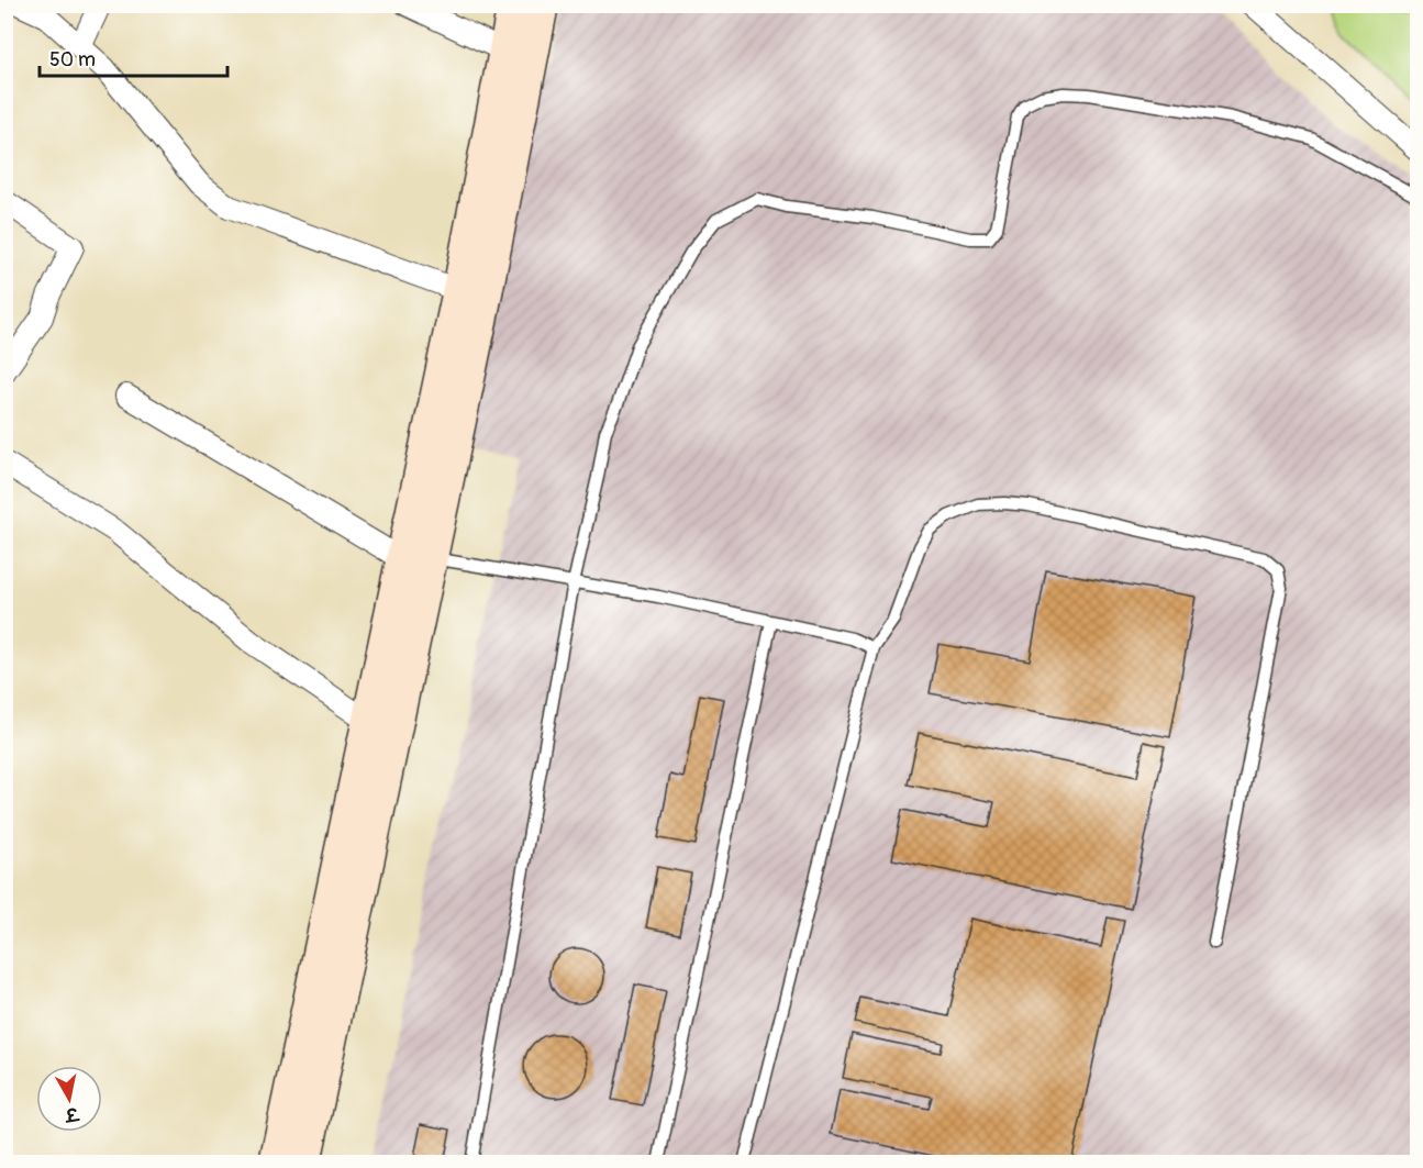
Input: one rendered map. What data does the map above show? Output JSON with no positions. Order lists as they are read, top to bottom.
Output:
{
  "scale_bar": "50 m",
  "north": "bottom"
}
